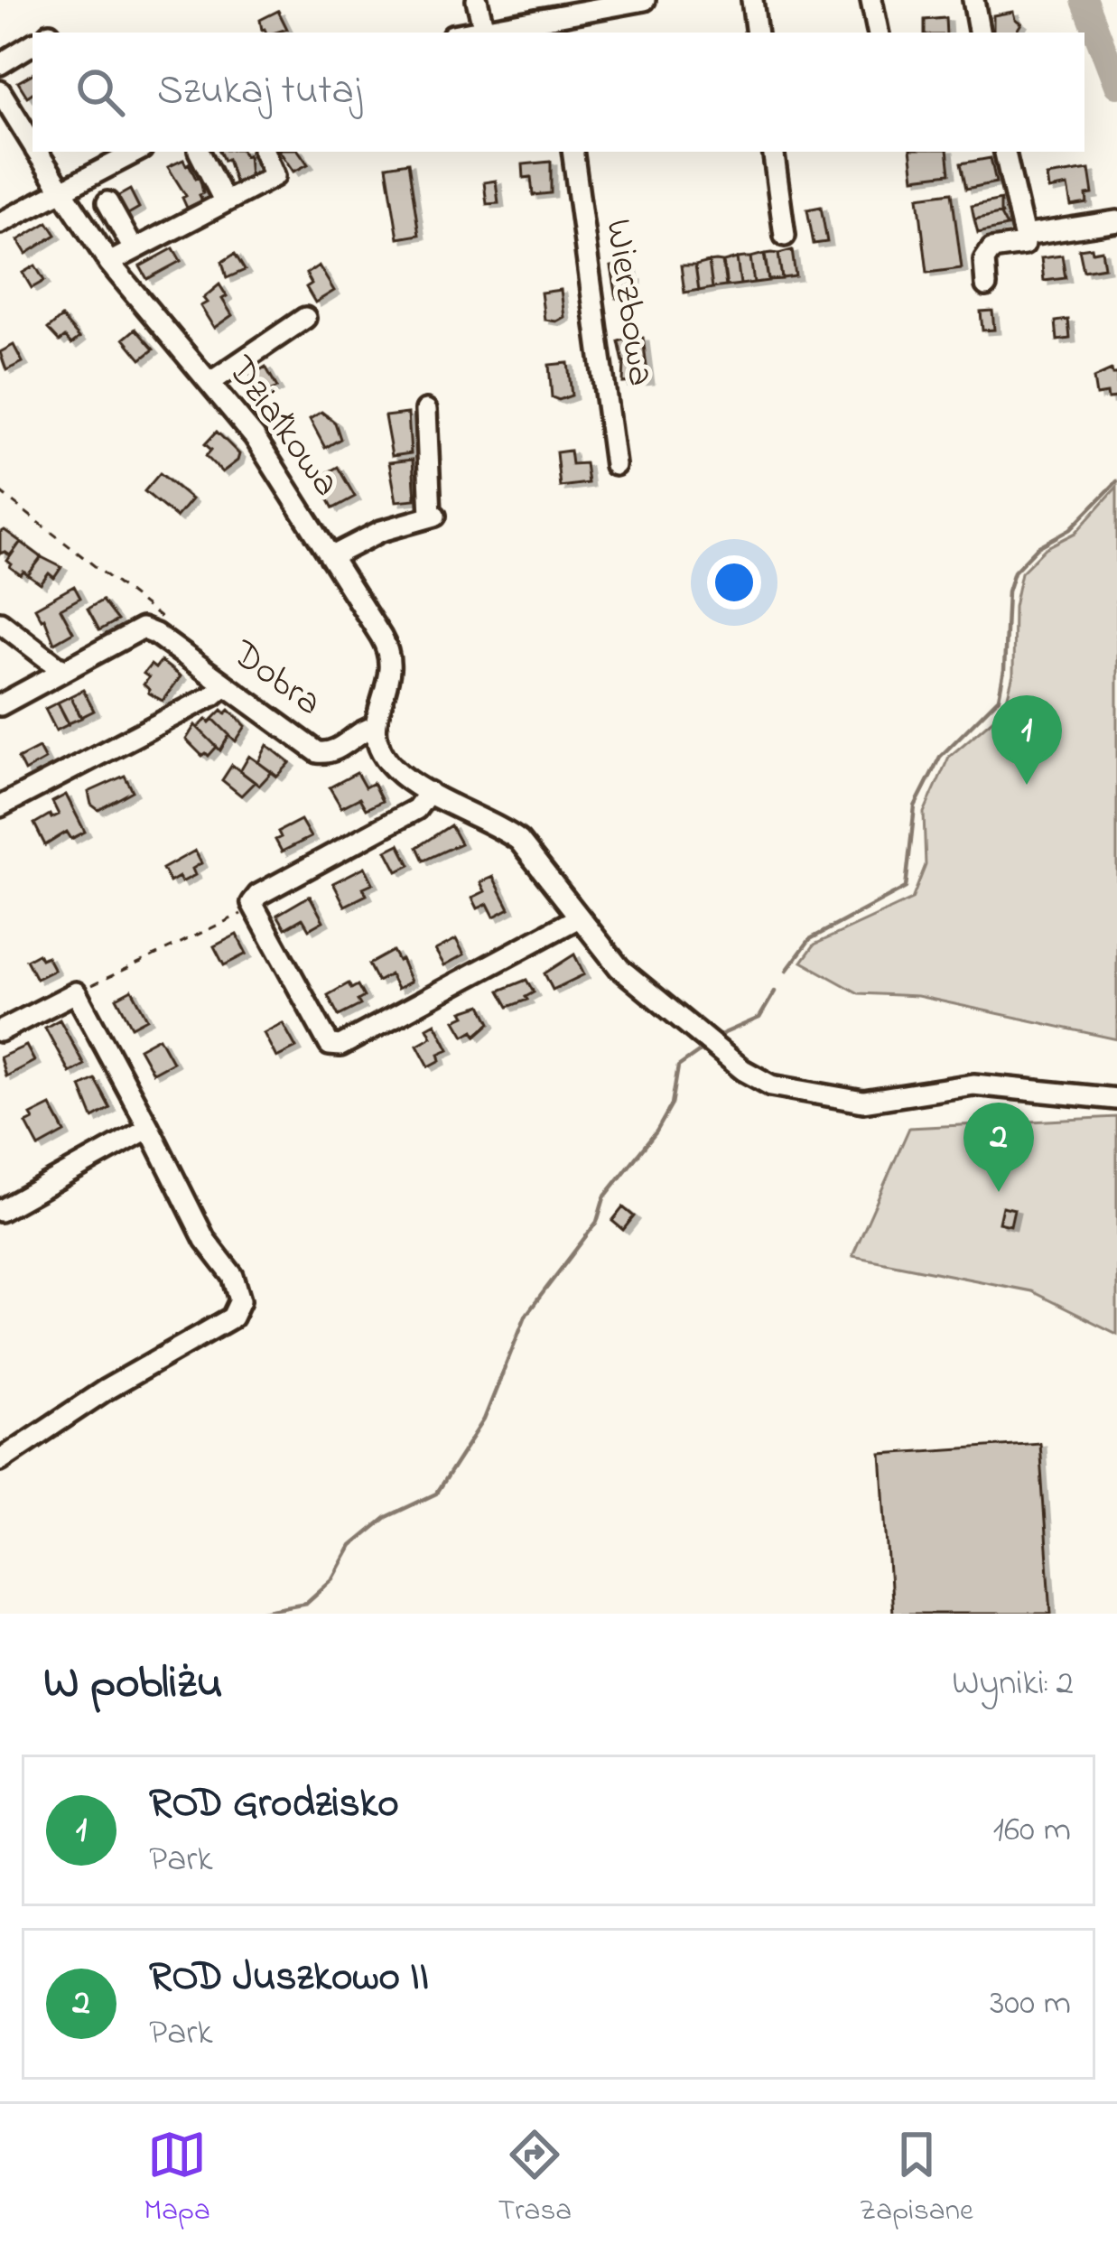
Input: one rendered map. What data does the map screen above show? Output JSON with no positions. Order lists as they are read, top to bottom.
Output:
{
  "streets": {
    "street": ["Wierzbowa", "Działkowa", "Dobra"]
  },
  "crossings": [
    ["Działkowa", "Dobra"]
  ],
  "page": {
    "search": "Szukaj tutaj",
    "pins": ["1", "2"],
    "heading": ["W pobliżu", "Wyniki: 2"],
    "list": [
      {
        "mark": "1",
        "name": "ROD Grodzisko",
        "note": "Park",
        "value": "160 m"
      },
      {
        "mark": "2",
        "name": "ROD Juszkowo II",
        "note": "Park",
        "value": "300 m"
      }
    ],
    "nav": ["Mapa", "Trasa", "Zapisane"]
  }
}
